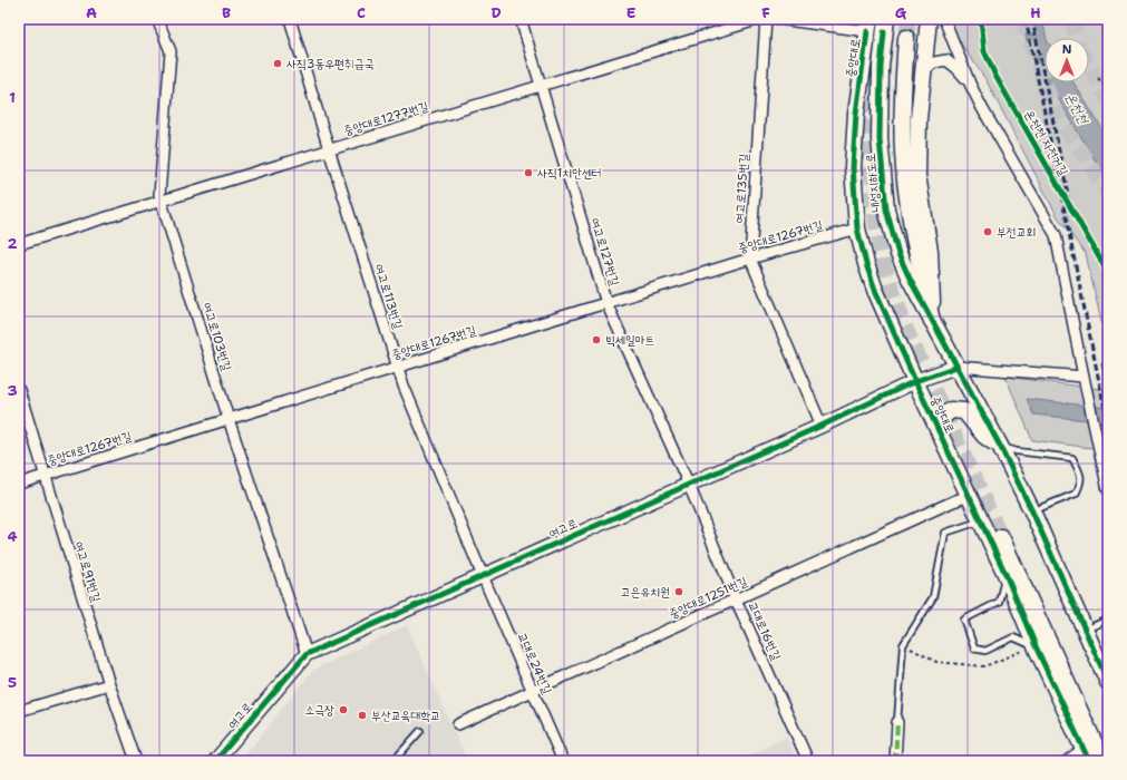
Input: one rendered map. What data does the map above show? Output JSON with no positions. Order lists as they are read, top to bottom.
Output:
{
  "streets": {
    "main road": ["중앙대로", "내성지하도로", "여고로"],
    "street": [
      "중앙대로1277번길",
      "여고로135번길",
      "중앙대로1267번길",
      "여고로127번길",
      "여고로113번길",
      "여고로103번길",
      "여고로91번길",
      "중앙대로1251번길",
      "교대로16번길",
      "교대로24번길"
    ],
    "cycle path": ["온천천 자전거길"]
  },
  "crossings": [
    ["중앙대로", "중앙대로1267번길"],
    ["중앙대로", "여고로"],
    ["중앙대로", "중앙대로1251번길"],
    ["중앙대로1277번길", "여고로127번길"],
    ["중앙대로1277번길", "여고로113번길"],
    ["중앙대로1277번길", "여고로103번길"],
    ["여고로135번길", "중앙대로1267번길"],
    ["여고로135번길", "여고로"],
    ["중앙대로1267번길", "여고로127번길"],
    ["중앙대로1267번길", "여고로113번길"],
    ["중앙대로1267번길", "여고로103번길"],
    ["중앙대로1267번길", "여고로91번길"],
    ["여고로127번길", "여고로"],
    ["여고로127번길", "교대로16번길"],
    ["여고로113번길", "여고로"],
    ["여고로113번길", "교대로24번길"],
    ["여고로103번길", "여고로"],
    ["여고로", "교대로16번길"],
    ["여고로", "교대로24번길"],
    ["중앙대로1251번길", "교대로16번길"],
    ["중앙대로1251번길", "교대로24번길"]
  ],
  "water": ["온천천"],
  "places": [
    "사직3동우편취급국",
    "사직1치안센터",
    "부전교회",
    "빅세일마트",
    "고은유치원",
    "소극장",
    "부산교육대학교"
  ],
  "north": "top",
  "grid": {
    "columns": [
      "A",
      "B",
      "C",
      "D",
      "E",
      "F",
      "G",
      "H"
    ],
    "rows": [
      "1",
      "2",
      "3",
      "4",
      "5"
    ]
  }
}
